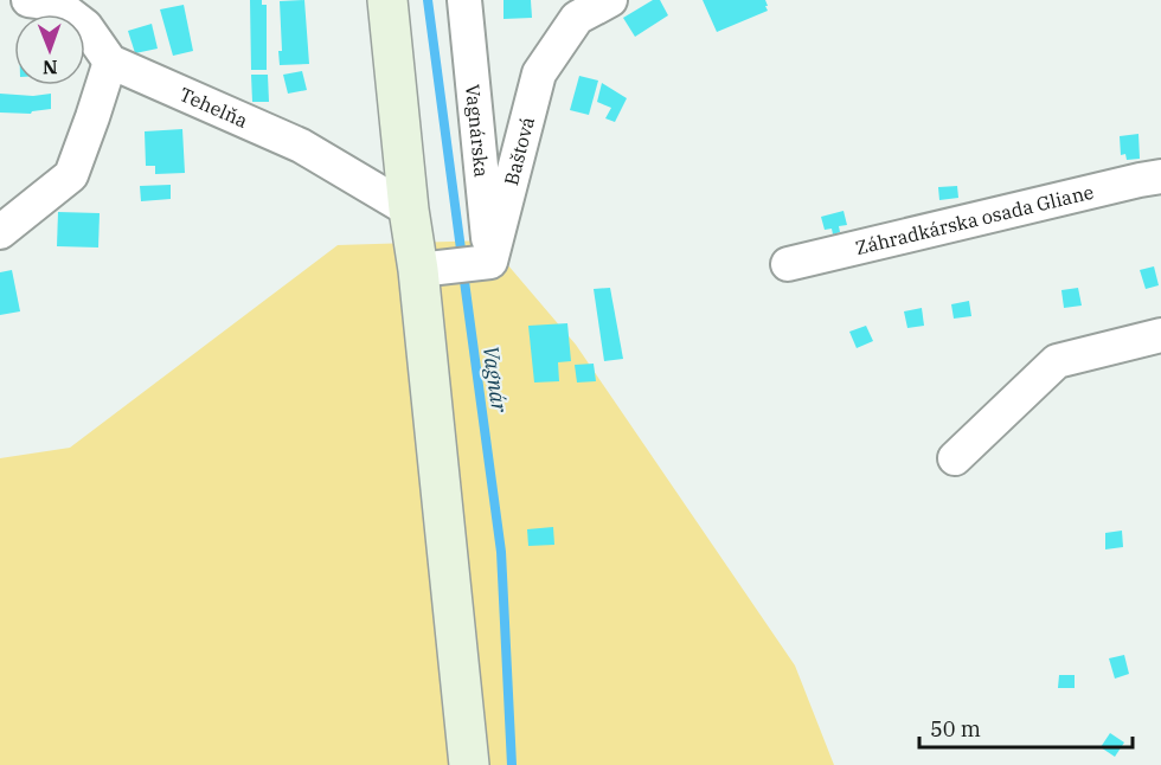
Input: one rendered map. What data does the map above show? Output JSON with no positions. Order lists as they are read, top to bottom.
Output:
{
  "streets": {
    "street": [
      "Tehelňa",
      "Vagnárska",
      "Baštová",
      "Záhradkárska osada Gliane"
    ]
  },
  "crossings": [
    ["Vagnárska", "Baštová"]
  ],
  "water": ["Vagnár"],
  "scale_bar": "50 m",
  "north": "bottom"
}
